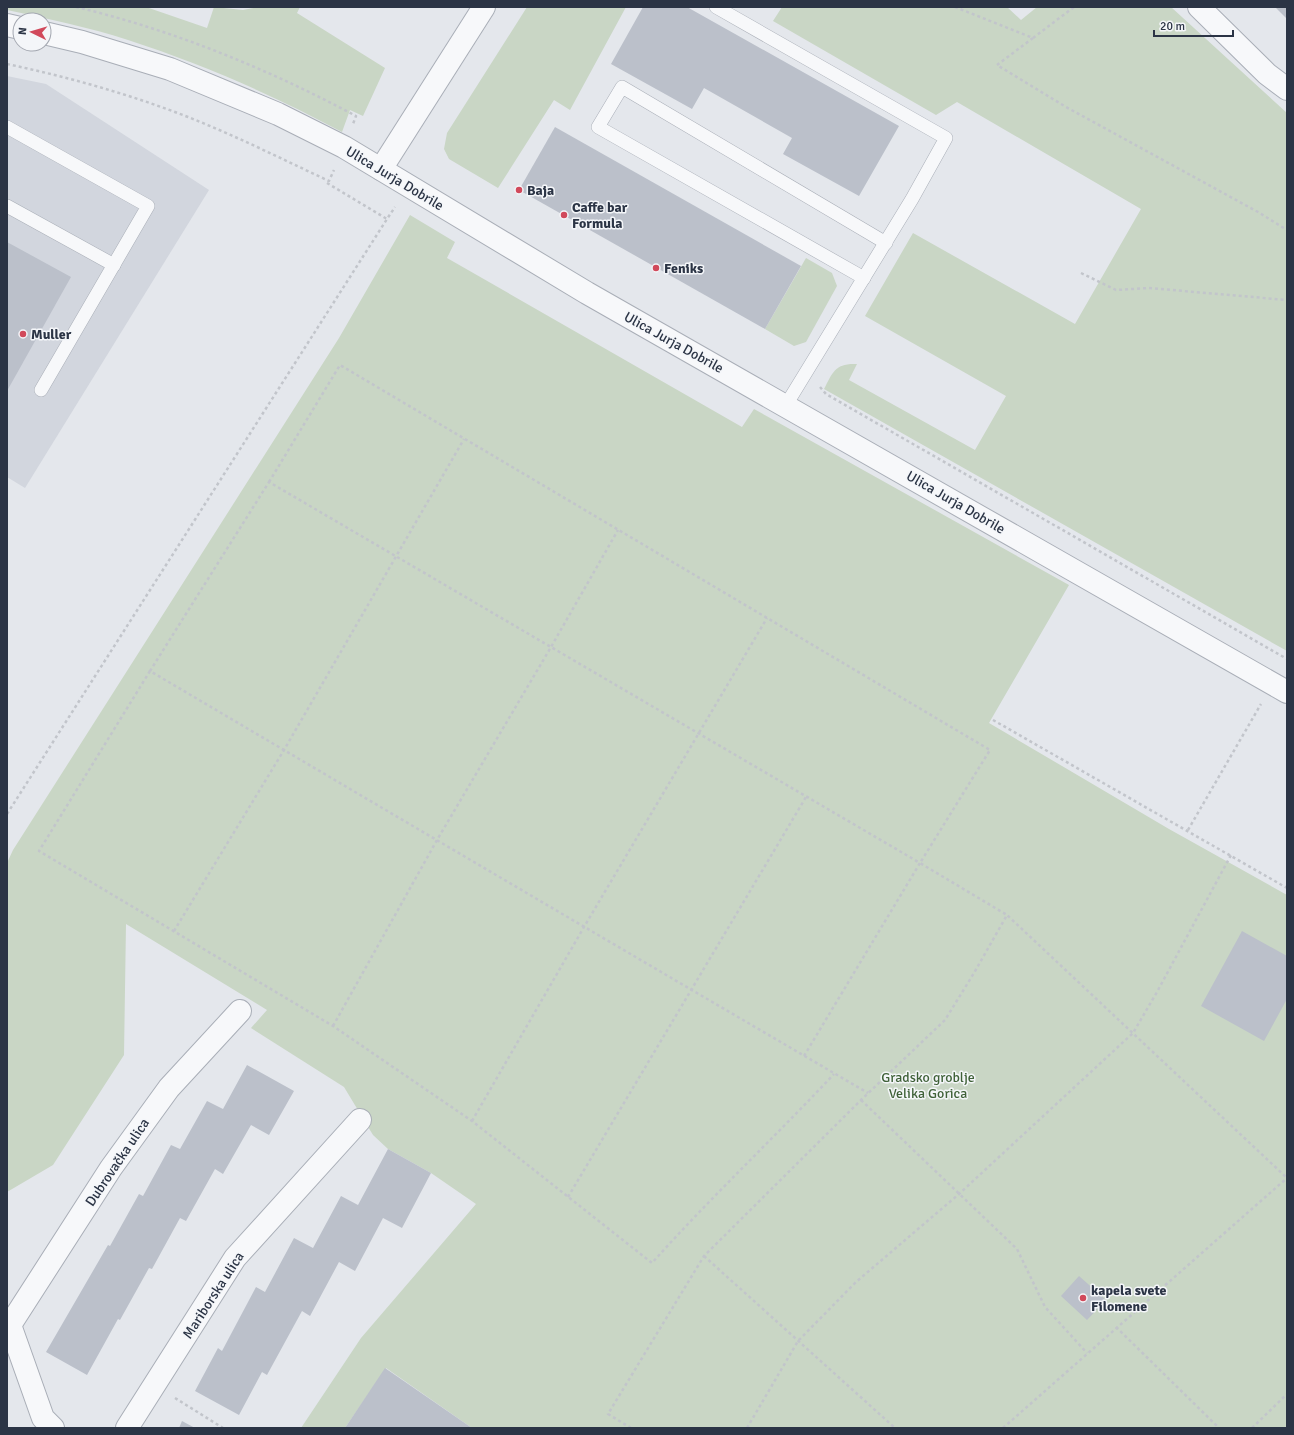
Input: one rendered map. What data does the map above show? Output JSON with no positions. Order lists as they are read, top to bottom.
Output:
{
  "streets": {
    "street": ["Ulica Jurja Dobrile", "Dubrovačka ulica", "Mariborska ulica"]
  },
  "parks": ["Gradsko groblje Velika Gorica"],
  "places": [
    "Baja",
    "Caffe bar Formula",
    "Feniks",
    "Muller",
    "kapela svete Filomene"
  ],
  "scale_bar": "20 m",
  "north": "left"
}
